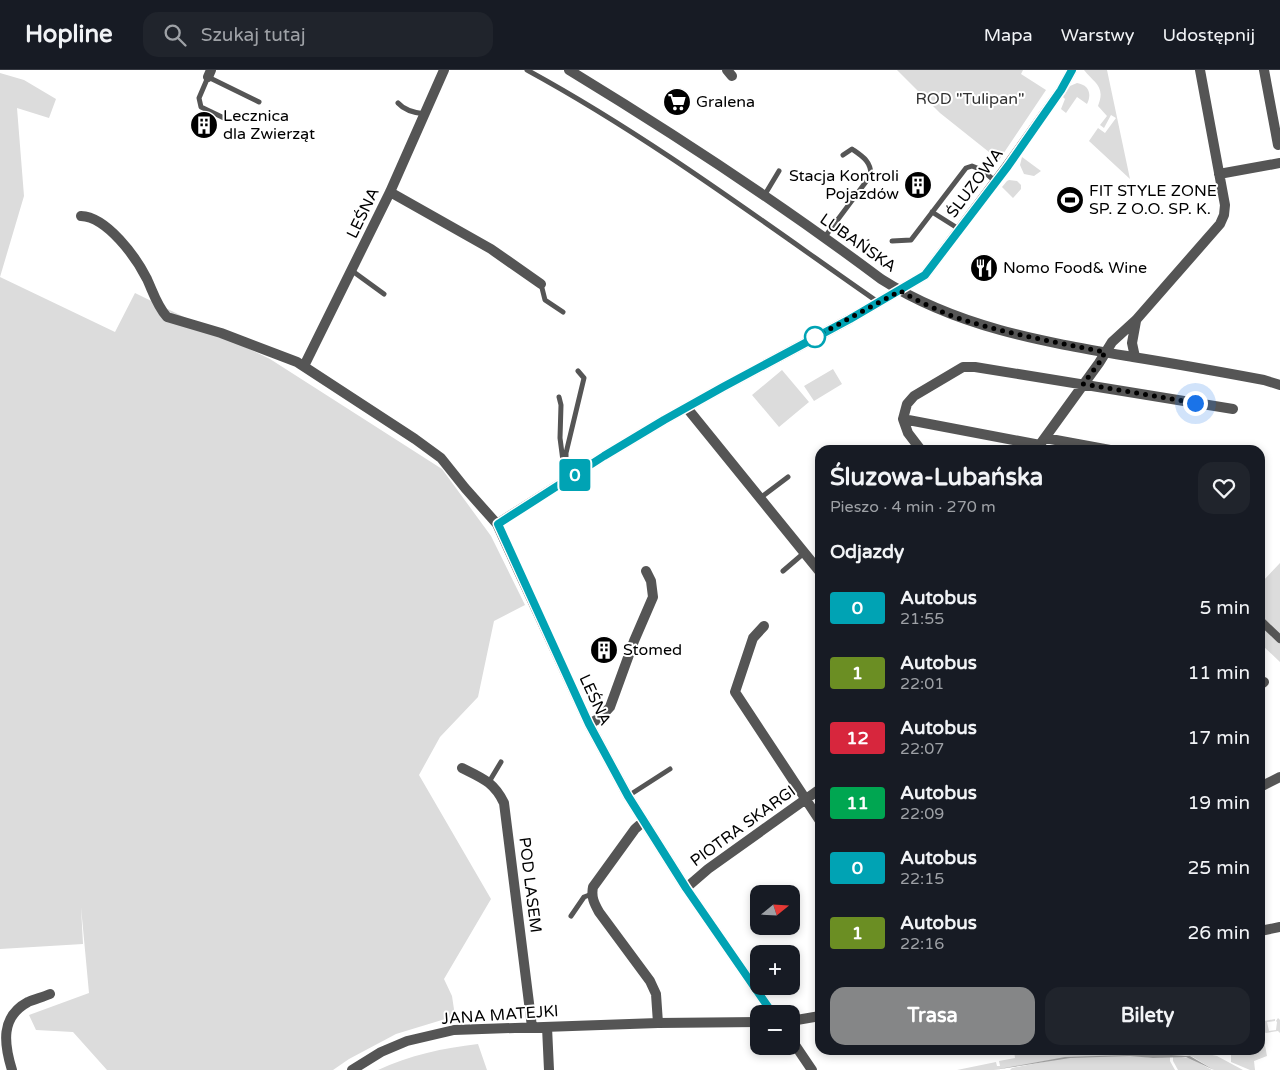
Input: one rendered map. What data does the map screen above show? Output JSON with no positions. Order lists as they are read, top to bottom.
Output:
{
  "streets": {
    "street": [
      "ŚLUZOWA",
      "LEŚNA",
      "LUBAŃSKA",
      "PIOTRA SKARGI",
      "POD LASEM",
      "JANA MATEJKI"
    ]
  },
  "crossings": [
    ["ŚLUZOWA", "LEŚNA"],
    ["ŚLUZOWA", "LUBAŃSKA"],
    ["LEŚNA", "PIOTRA SKARGI"],
    ["POD LASEM", "JANA MATEJKI"]
  ],
  "parks": ["ROD \"Tulipan\""],
  "places": {
    "supermarket": ["Gralena"],
    "building": ["Lecznica dla Zwierząt", "Stacja Kontroli Pojazdów", "Stomed"],
    "sports": ["FIT STYLE ZONE SP. Z O.O. SP. K."],
    "restaurant": ["Nomo Food& Wine"]
  },
  "lines": ["bus line 0"],
  "north": "right",
  "page": {
    "header": "Hopline",
    "search": "Szukaj tutaj",
    "nav": ["Mapa", "Warstwy", "Udostępnij"],
    "on_map": "0",
    "heading": [
      ["Śluzowa-Lubańska", "Pieszo · 4 min · 270 m"],
      "Odjazdy"
    ],
    "list": [
      {
        "mark": "0",
        "name": "Autobus",
        "note": "21:55",
        "value": "5 min"
      },
      {
        "mark": "1",
        "name": "Autobus",
        "note": "22:01",
        "value": "11 min"
      },
      {
        "mark": "12",
        "name": "Autobus",
        "note": "22:07",
        "value": "17 min"
      },
      {
        "mark": "11",
        "name": "Autobus",
        "note": "22:09",
        "value": "19 min"
      },
      {
        "mark": "0",
        "name": "Autobus",
        "note": "22:15",
        "value": "25 min"
      },
      {
        "mark": "1",
        "name": "Autobus",
        "note": "22:16",
        "value": "26 min"
      }
    ],
    "map_buttons": ["+", "−"],
    "buttons": ["Trasa", "Bilety"]
  }
}
